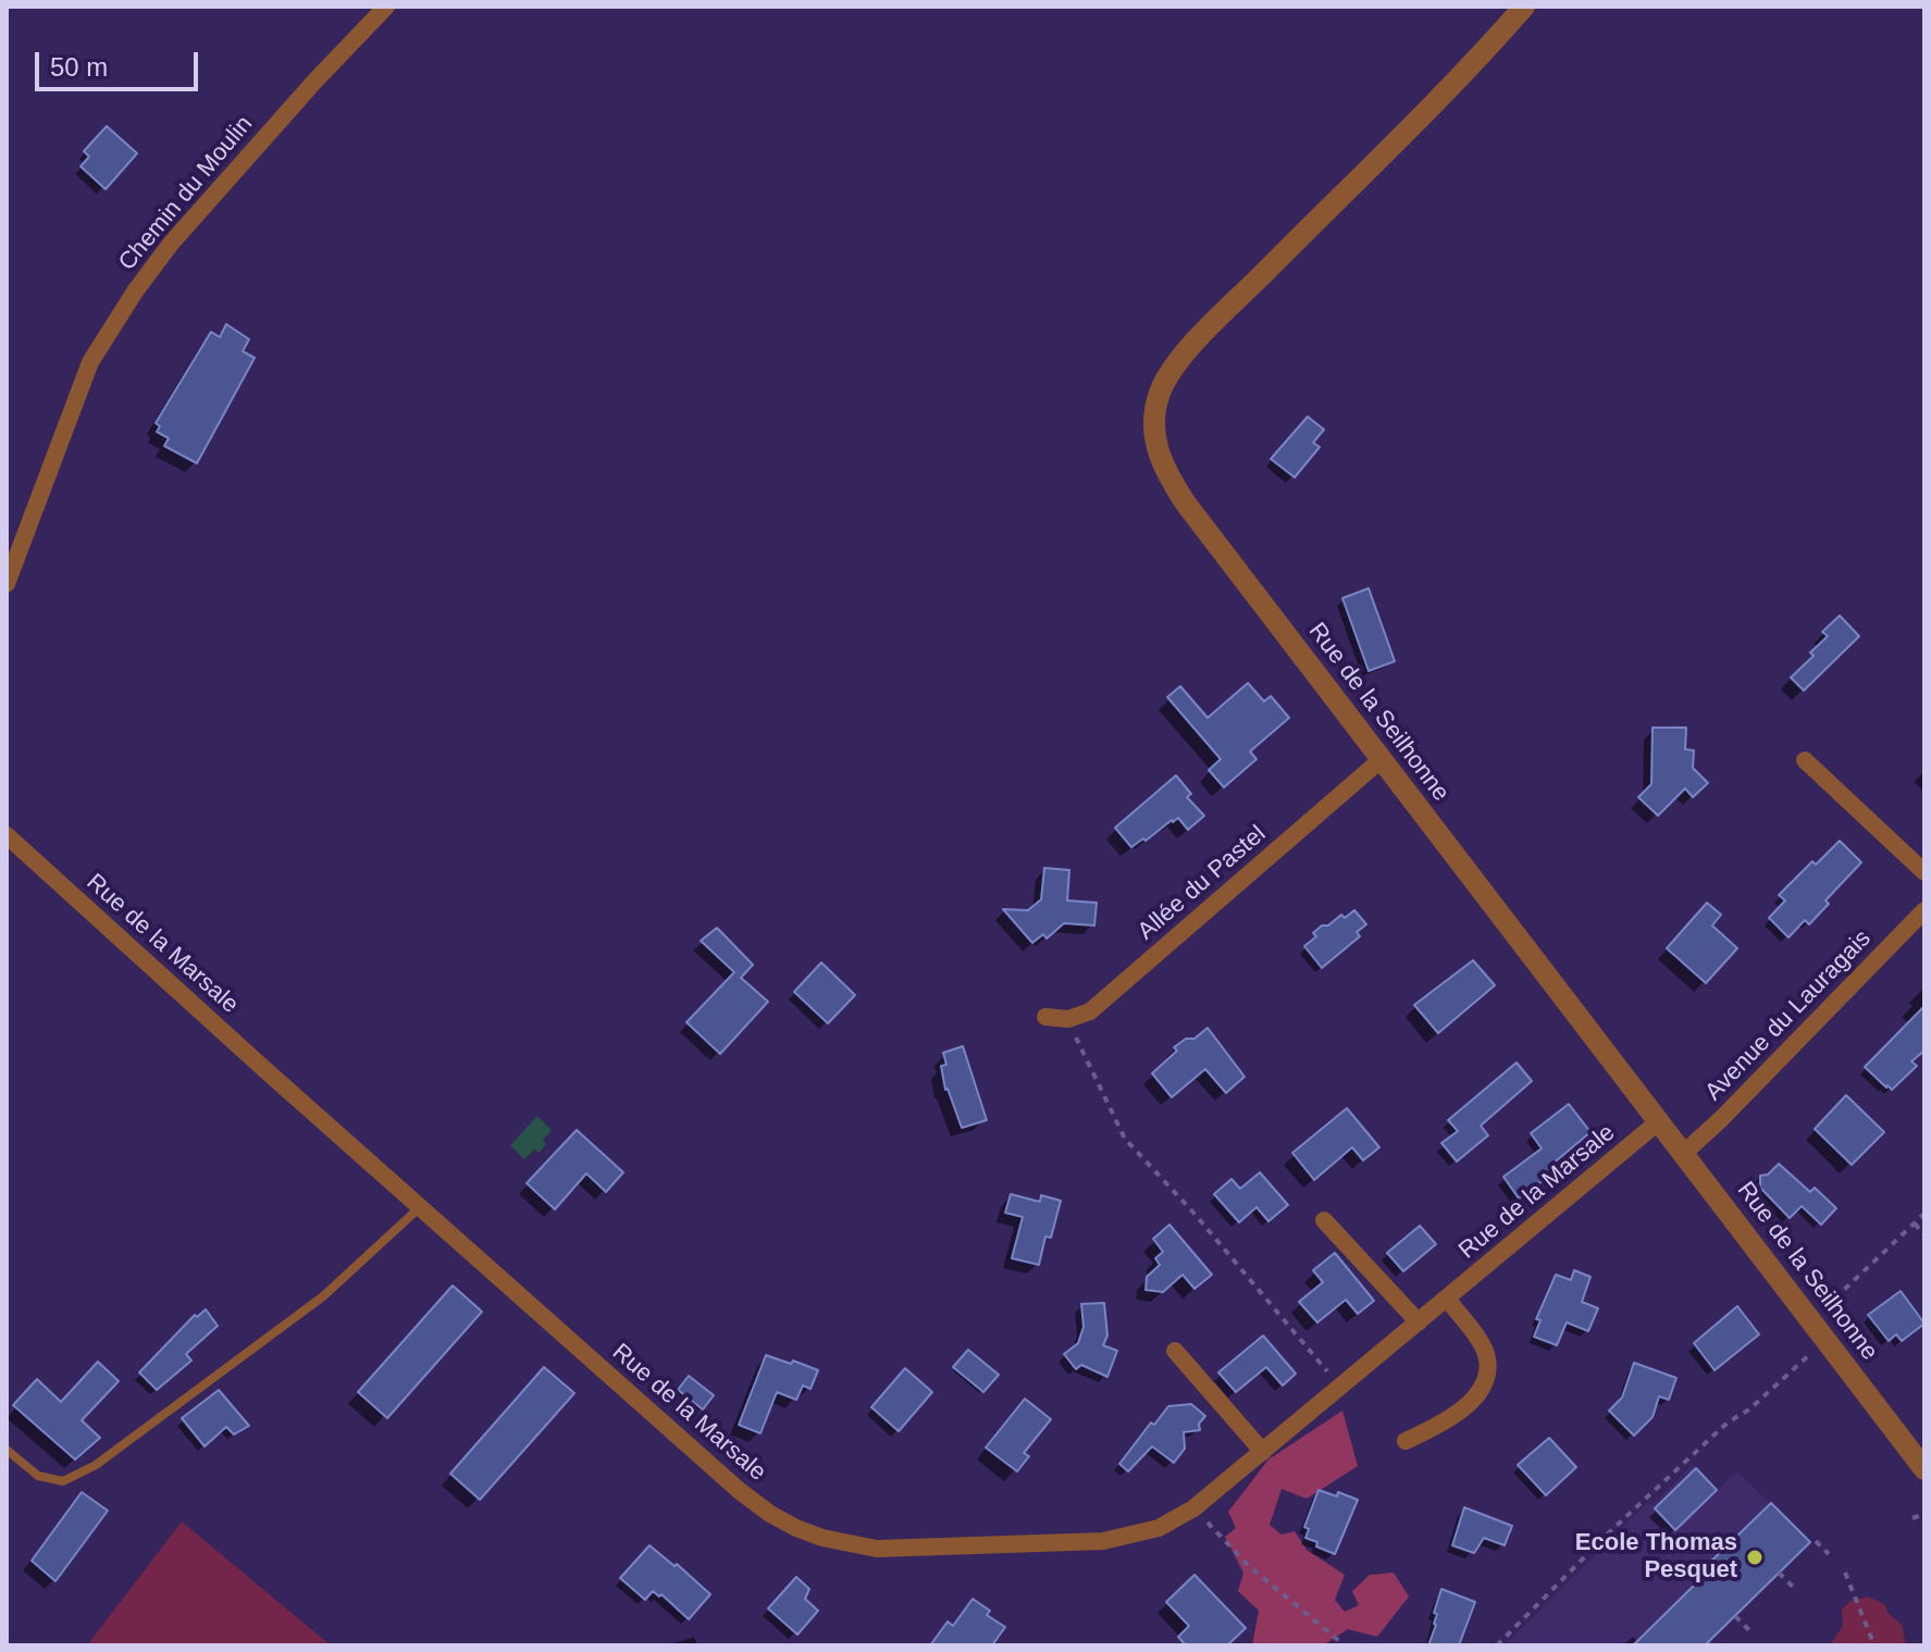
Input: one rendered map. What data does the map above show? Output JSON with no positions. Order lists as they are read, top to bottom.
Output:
{
  "streets": {
    "street": [
      "Chemin du Moulin",
      "Rue de la Seilhonne",
      "Allée du Pastel",
      "Rue de la Marsale",
      "Avenue du Lauragais"
    ]
  },
  "crossings": [
    ["Rue de la Seilhonne", "Allée du Pastel"],
    ["Rue de la Seilhonne", "Rue de la Marsale"],
    ["Rue de la Seilhonne", "Avenue du Lauragais"]
  ],
  "places": ["Ecole Thomas Pesquet"],
  "scale_bar": "50 m"
}
